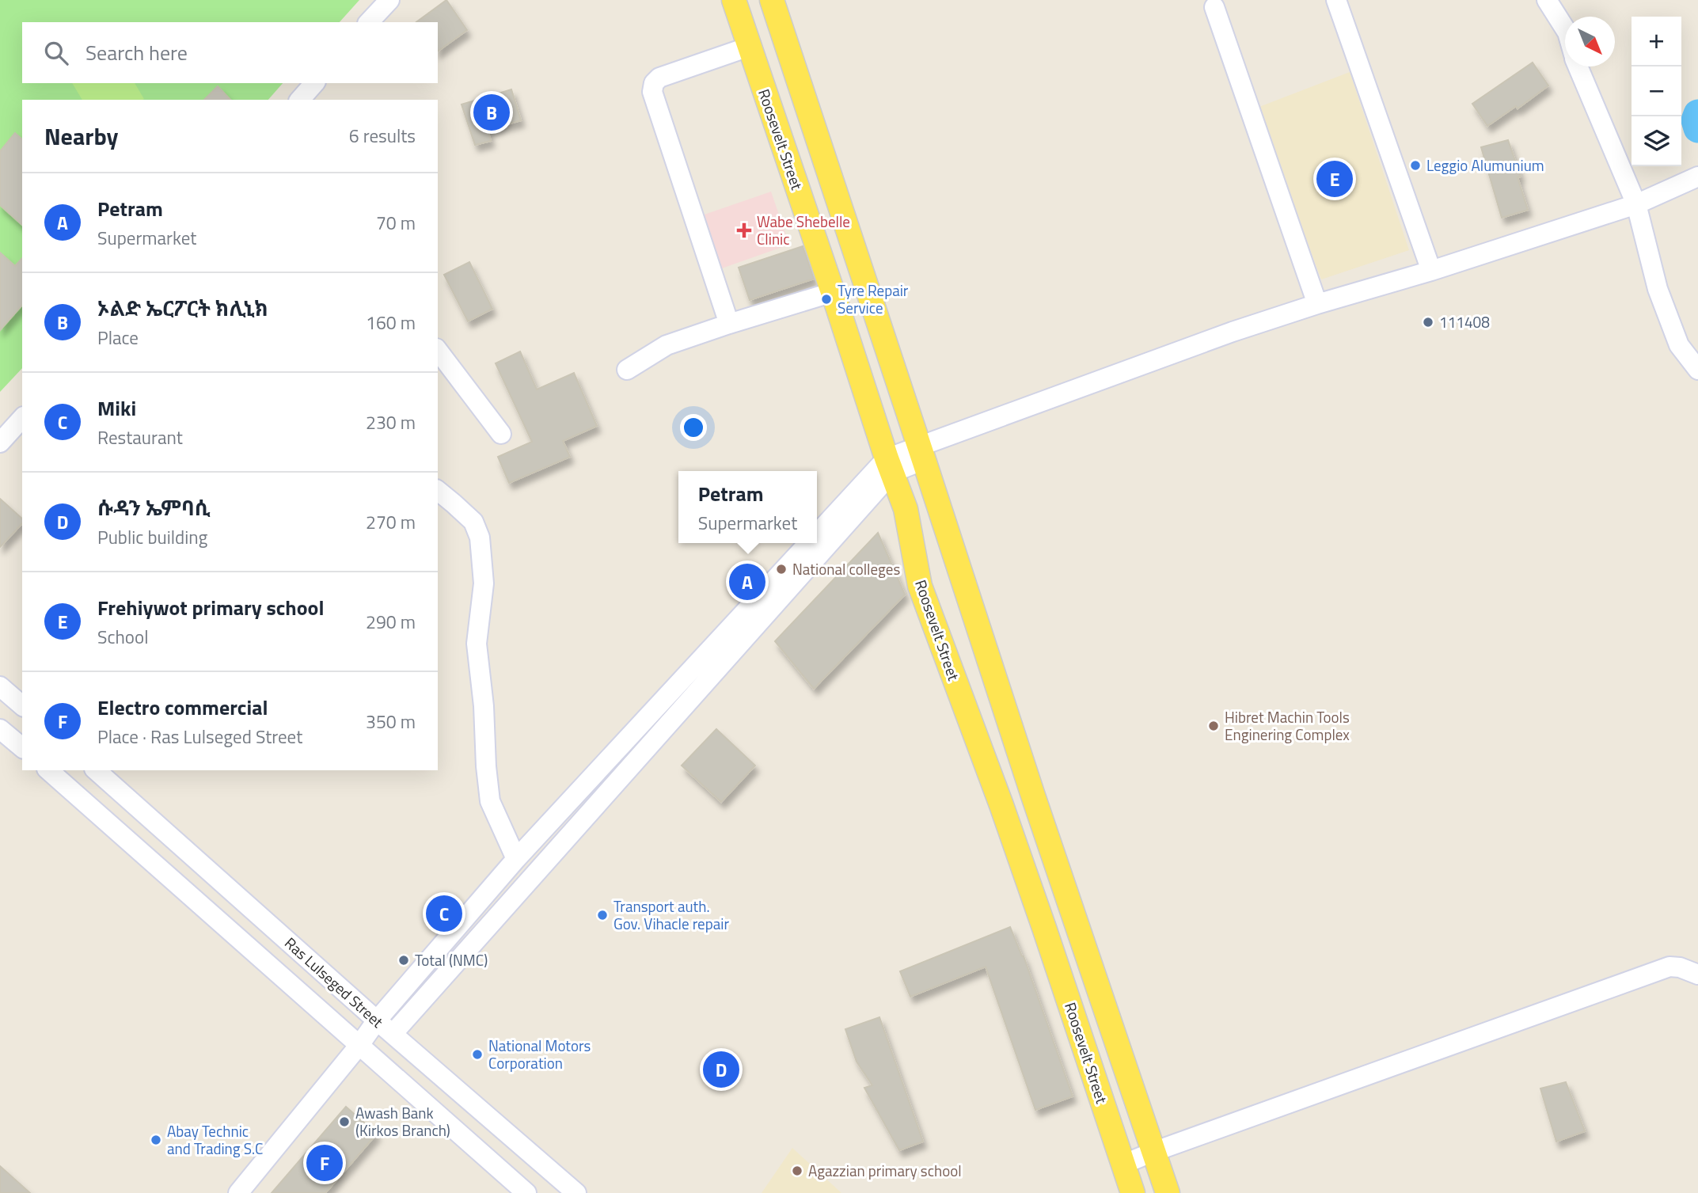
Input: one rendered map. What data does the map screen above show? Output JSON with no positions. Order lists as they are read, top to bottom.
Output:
{
  "streets": {
    "main road": ["Roosevelt Street"],
    "street": ["Ras Lulseged Street"]
  },
  "places": {
    "other": [
      "Leggio Alumunium",
      "Tyre Repair Service",
      "111408",
      "National colleges",
      "Hibret Machin Tools Enginering Complex",
      "Transport auth. Gov. Vihacle repair",
      "Total (NMC)",
      "National Motors Corporation",
      "Awash Bank (Kirkos Branch)",
      "Abay Technic and Trading S.C",
      "Agazzian primary school"
    ],
    "health": ["Wabe Shebelle Clinic"]
  },
  "north": "bottom right",
  "page": {
    "map_buttons": ["+", "−"],
    "search": "Search here",
    "pins": [
      "B",
      "E",
      "A",
      "C",
      "D",
      "F"
    ],
    "heading": ["Nearby", "6 results"],
    "list": [
      {
        "mark": "A",
        "name": "Petram",
        "note": "Supermarket",
        "value": "70 m"
      },
      {
        "mark": "B",
        "name": "ኦልድ ኤርፖርት ክሊኒክ",
        "note": "Place",
        "value": "160 m"
      },
      {
        "mark": "C",
        "name": "Miki",
        "note": "Restaurant",
        "value": "230 m"
      },
      {
        "mark": "D",
        "name": "ሱዳን ኤምባሲ",
        "note": "Public building",
        "value": "270 m"
      },
      {
        "mark": "E",
        "name": "Frehiywot primary school",
        "note": "School",
        "value": "290 m"
      },
      {
        "mark": "F",
        "name": "Electro commercial",
        "note": "Place · Ras Lulseged Street",
        "value": "350 m"
      }
    ],
    "popup": ["Petram", "Supermarket"]
  }
}
